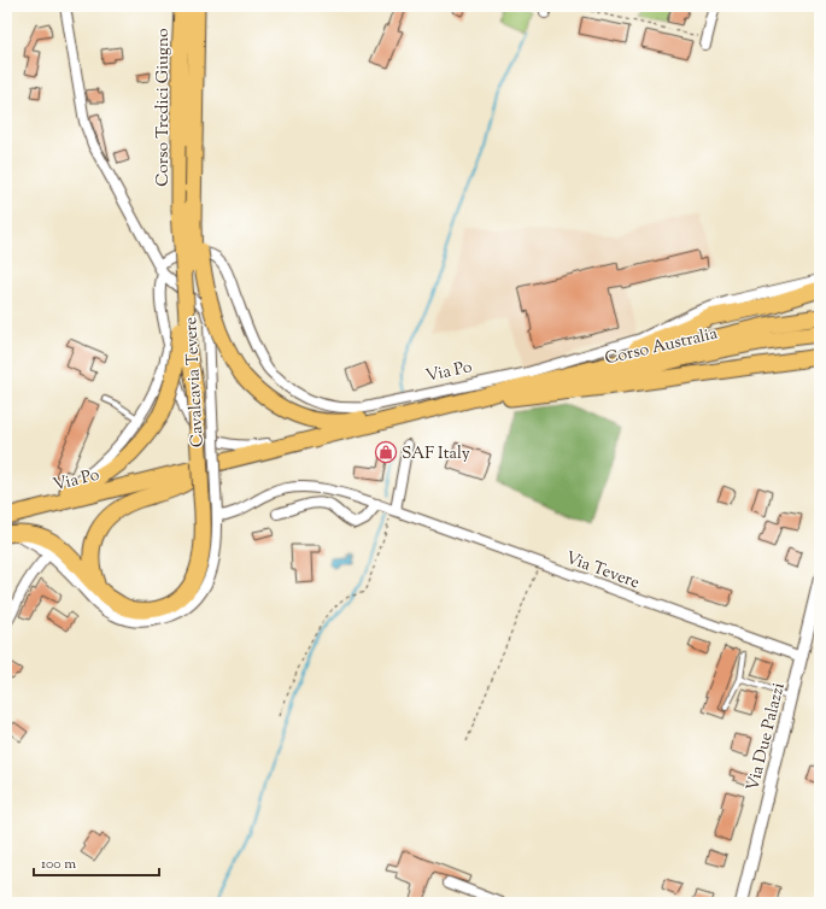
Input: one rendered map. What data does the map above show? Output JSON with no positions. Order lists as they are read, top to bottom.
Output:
{
  "streets": {
    "highway": ["Corso Tredici Giugno", "Corso Australia", "Via Po"],
    "street": ["Cavalcavia Tevere", "Via Tevere", "Via Due Palazzi"]
  },
  "crossings": [
    ["Corso Australia", "Via Po"],
    ["Via Po", "Cavalcavia Tevere"],
    ["Cavalcavia Tevere", "Via Tevere"],
    ["Via Tevere", "Via Due Palazzi"]
  ],
  "places": {
    "shop": ["SAF Italy"]
  },
  "scale_bar": "100 m"
}
